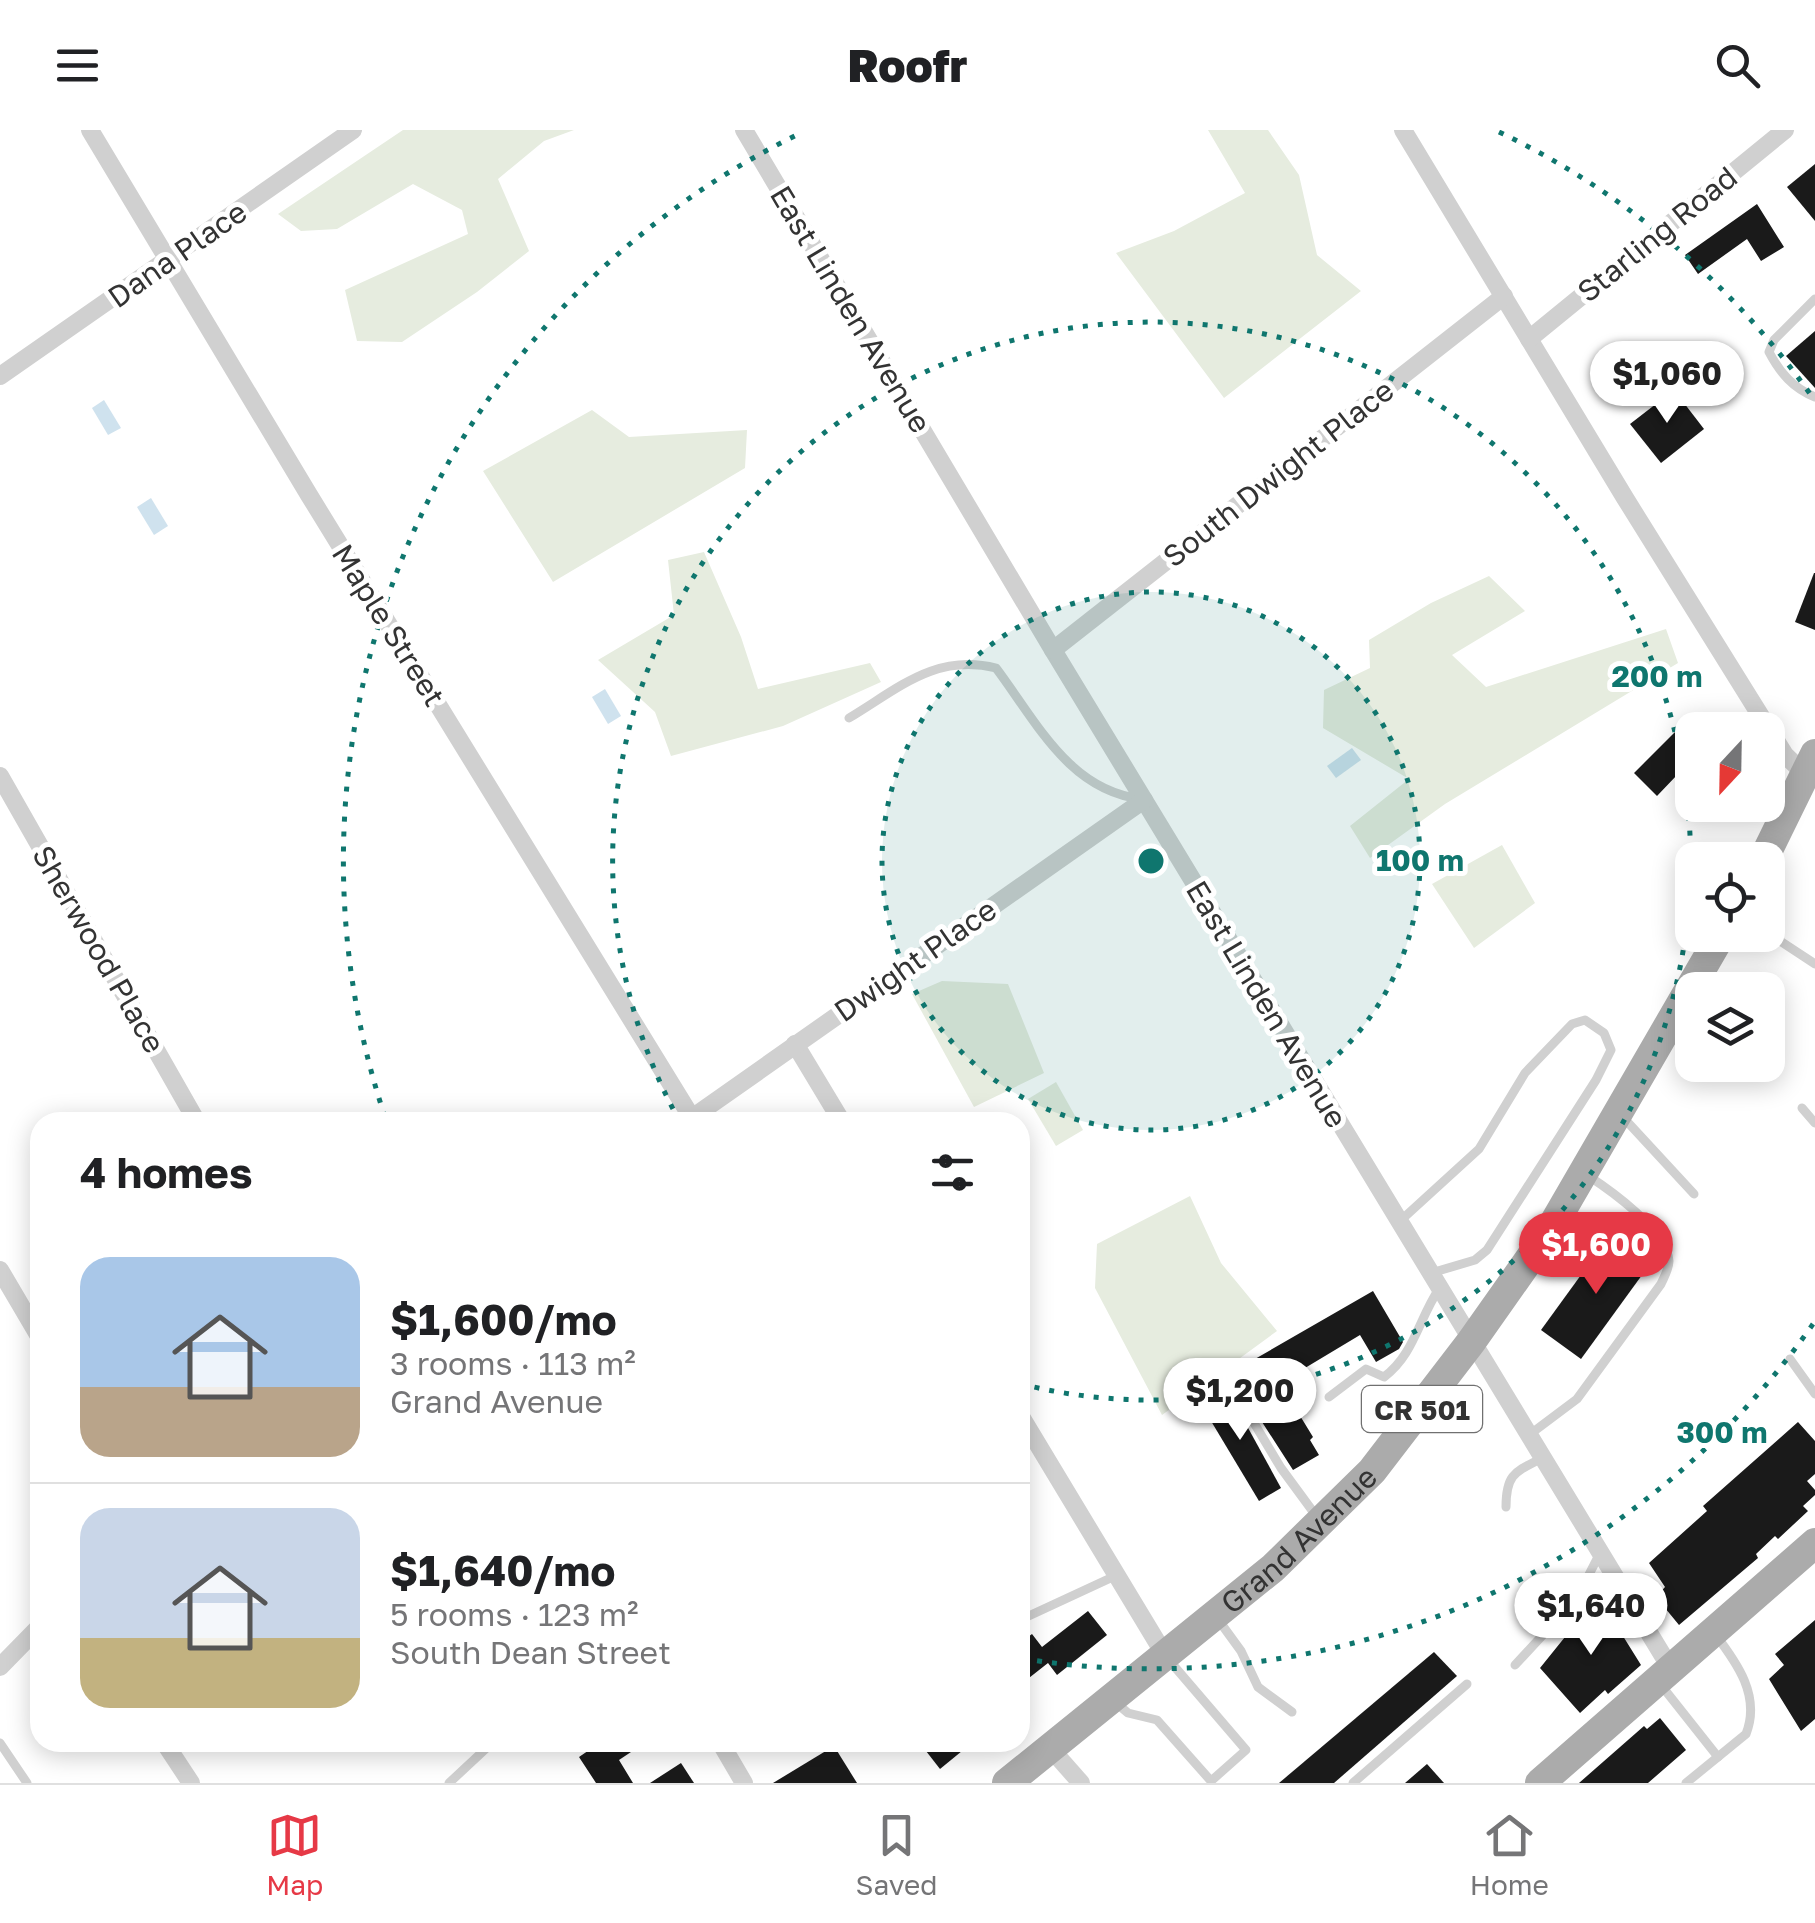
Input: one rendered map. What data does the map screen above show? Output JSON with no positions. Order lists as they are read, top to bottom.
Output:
{
  "streets": {
    "main road": ["CR 501", "Grand Avenue"],
    "street": [
      "Starling Road",
      "Dana Place",
      "East Linden Avenue",
      "South Dwight Place",
      "Maple Street",
      "Sherwood Place",
      "Dwight Place"
    ]
  },
  "crossings": [
    ["Dana Place", "Maple Street"],
    ["East Linden Avenue", "South Dwight Place"],
    ["East Linden Avenue", "Dwight Place"],
    ["East Linden Avenue", "Grand Avenue"]
  ],
  "north": "bottom",
  "page": {
    "header": "Roofr",
    "price": [
      "$1,060",
      "$1,600",
      "$1,200",
      "$1,640"
    ],
    "heading": "4 homes",
    "list": [
      {
        "name": "$1,600/mo",
        "note": "3 rooms · 113 m² · Grand Avenue"
      },
      {
        "name": "$1,640/mo",
        "note": "5 rooms · 123 m² · South Dean Street"
      }
    ],
    "tabs": ["Map", "Saved", "Home"]
  },
  "rings": ["200 m", "100 m", "300 m"]
}
